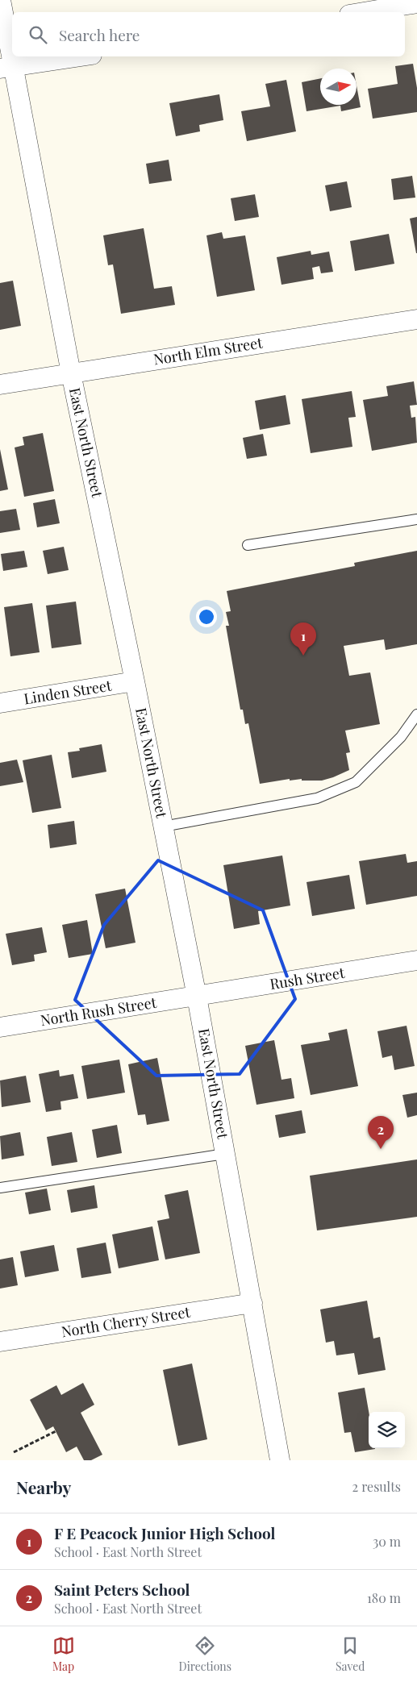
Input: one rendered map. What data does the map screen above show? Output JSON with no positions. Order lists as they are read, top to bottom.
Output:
{
  "streets": {
    "street": [
      "North Elm Street",
      "East North Street",
      "Linden Street",
      "Rush Street",
      "North Rush Street",
      "North Cherry Street"
    ]
  },
  "crossings": [
    ["North Elm Street", "East North Street"],
    ["East North Street", "Linden Street"],
    ["East North Street", "Rush Street"],
    ["East North Street", "North Rush Street"],
    ["East North Street", "North Cherry Street"],
    ["Rush Street", "North Rush Street"]
  ],
  "north": "right",
  "page": {
    "search": "Search here",
    "pins": ["1", "2"],
    "heading": ["Nearby", "2 results"],
    "list": [
      {
        "mark": "1",
        "name": "F E Peacock Junior High School",
        "note": "School · East North Street",
        "value": "30 m"
      },
      {
        "mark": "2",
        "name": "Saint Peters School",
        "note": "School · East North Street",
        "value": "180 m"
      }
    ],
    "nav": ["Map", "Directions", "Saved"]
  }
}
